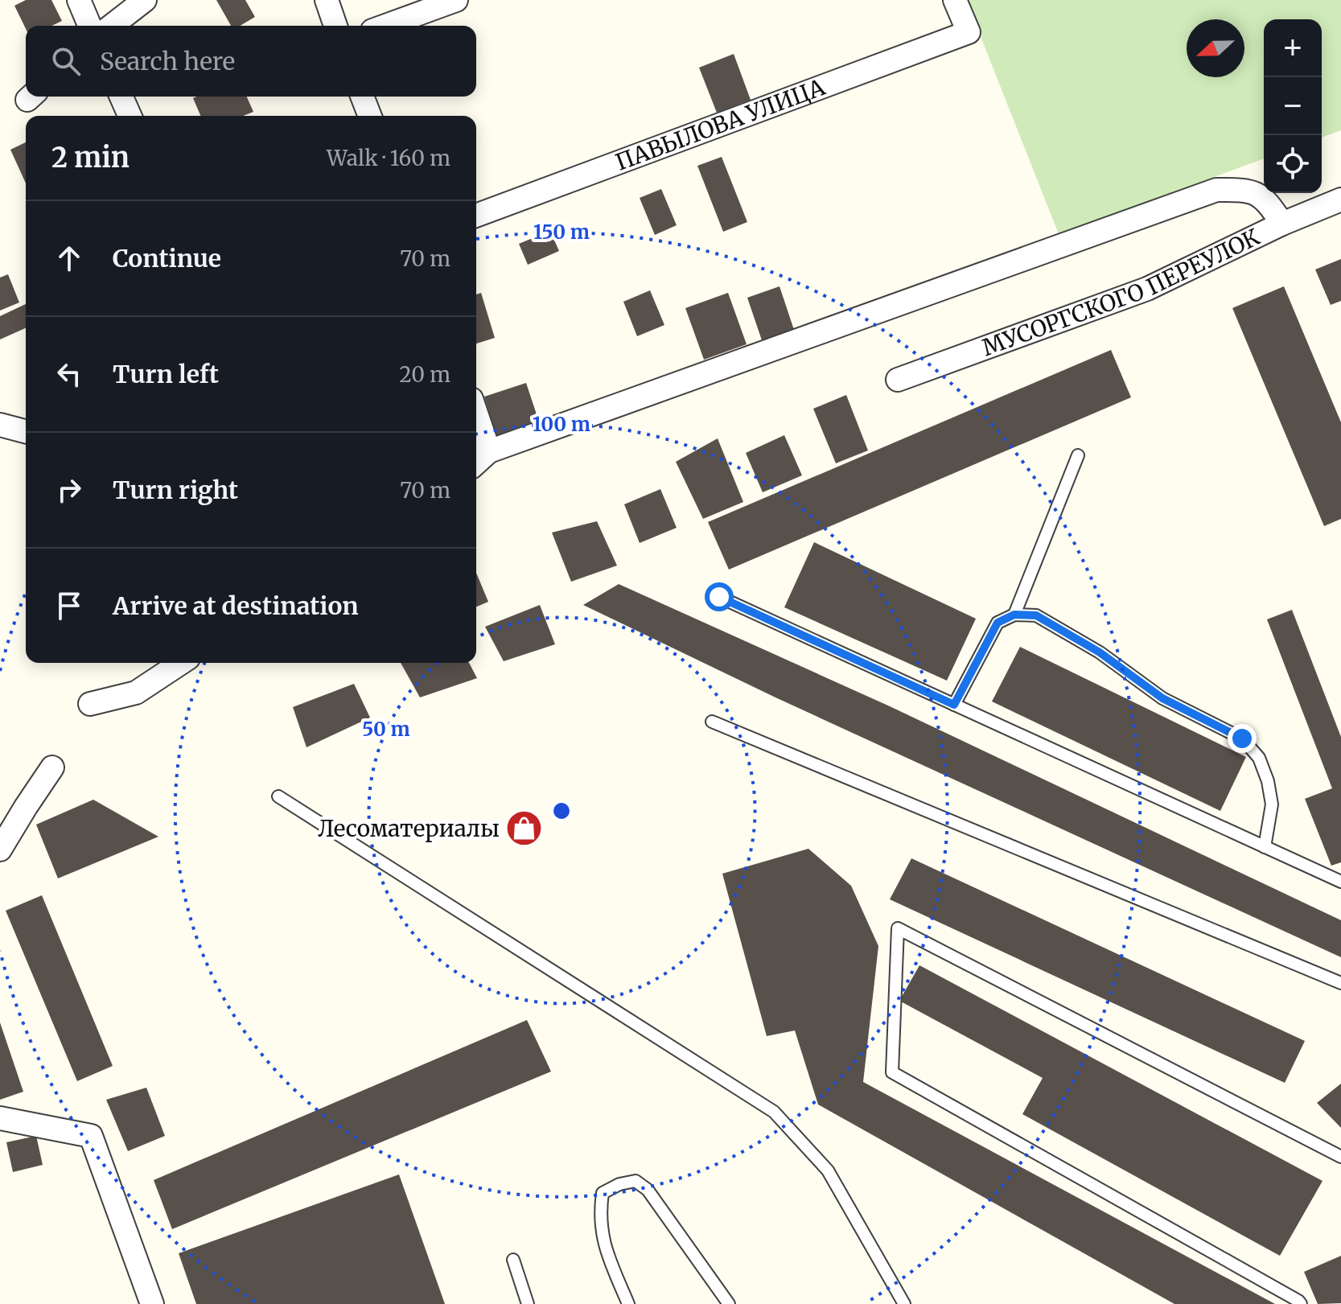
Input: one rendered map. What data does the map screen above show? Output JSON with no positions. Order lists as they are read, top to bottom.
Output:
{
  "streets": {
    "street": ["ПАВЫЛОВА УЛИЦА", "МУСОРГСКОГО ПЕРЕУЛОК"]
  },
  "places": {
    "shop": ["Лесоматериалы"]
  },
  "north": "left",
  "page": {
    "map_buttons": ["+", "−"],
    "search": "Search here",
    "heading": ["2 min", "Walk · 160 m"],
    "list": [
      ["Continue", "70 m"],
      ["Turn left", "20 m"],
      ["Turn right", "70 m"],
      "Arrive at destination"
    ]
  },
  "rings": ["150 m", "100 m", "50 m"]
}
